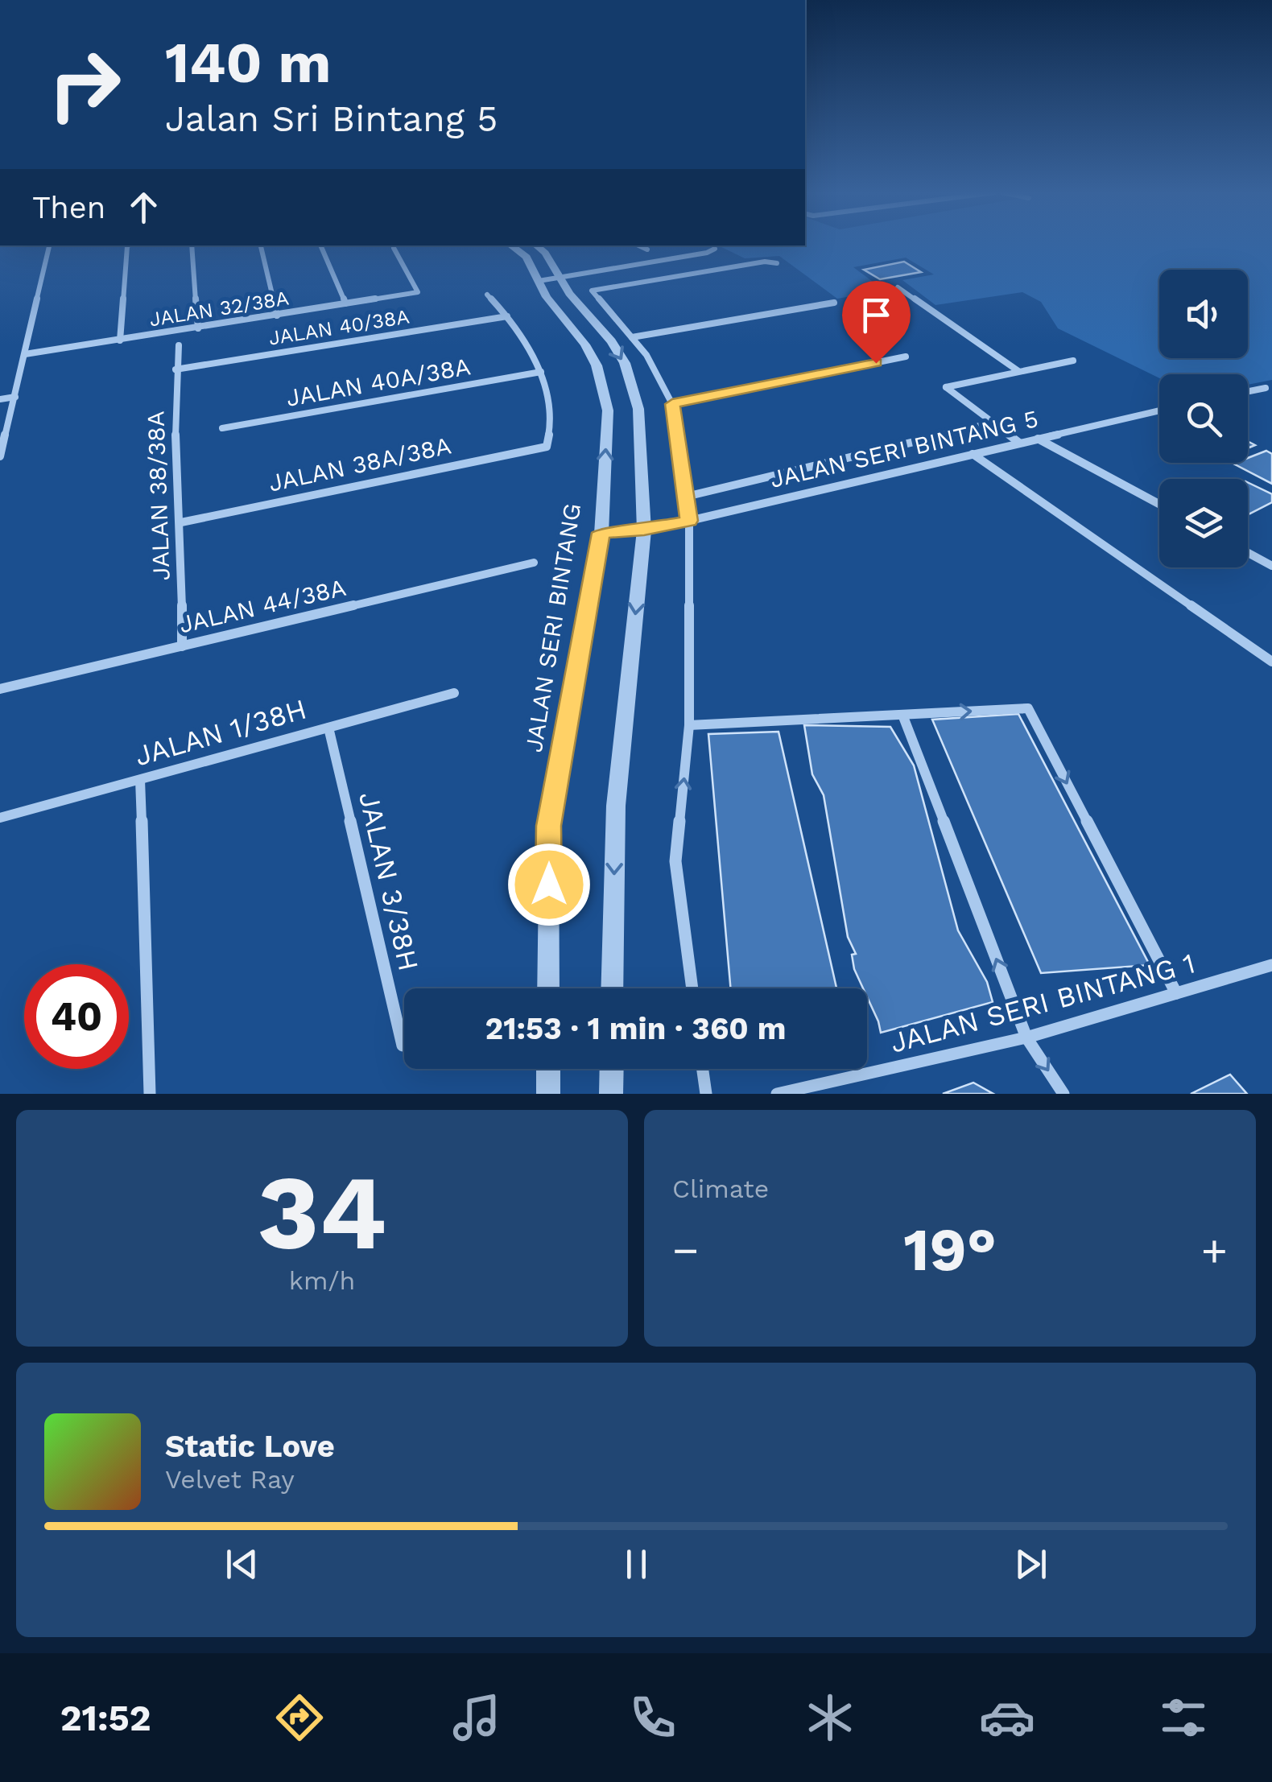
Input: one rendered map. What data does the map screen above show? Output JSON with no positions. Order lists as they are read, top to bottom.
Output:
{
  "streets": {
    "street": [
      "JALAN 32/38A",
      "JALAN 40/38A",
      "JALAN 40A/38A",
      "JALAN SERI BINTANG 5",
      "JALAN 38A/38A",
      "JALAN 38/38A",
      "JALAN 44/38A",
      "JALAN SERI BINTANG",
      "JALAN 1/38H",
      "JALAN 3/38H",
      "JALAN SERI BINTANG 1"
    ]
  },
  "crossings": [
    ["JALAN 40/38A", "JALAN 38/38A"],
    ["JALAN 40A/38A", "JALAN 38A/38A"],
    ["JALAN SERI BINTANG 5", "JALAN SERI BINTANG"],
    ["JALAN 38A/38A", "JALAN 38/38A"],
    ["JALAN 38/38A", "JALAN 44/38A"],
    ["JALAN 1/38H", "JALAN 3/38H"]
  ],
  "page": {
    "turn": ["140 m", "Jalan Sri Bintang 5"],
    "then": "Then",
    "limit": "40",
    "trip": "21:53 · 1 min · 360 m",
    "tile": [
      ["34", "km/h"],
      "Climate"
    ],
    "heat": ["−", "19°", "+"],
    "song": ["Static Love", "Velvet Ray"],
    "tabs": "21:52"
  }
}
